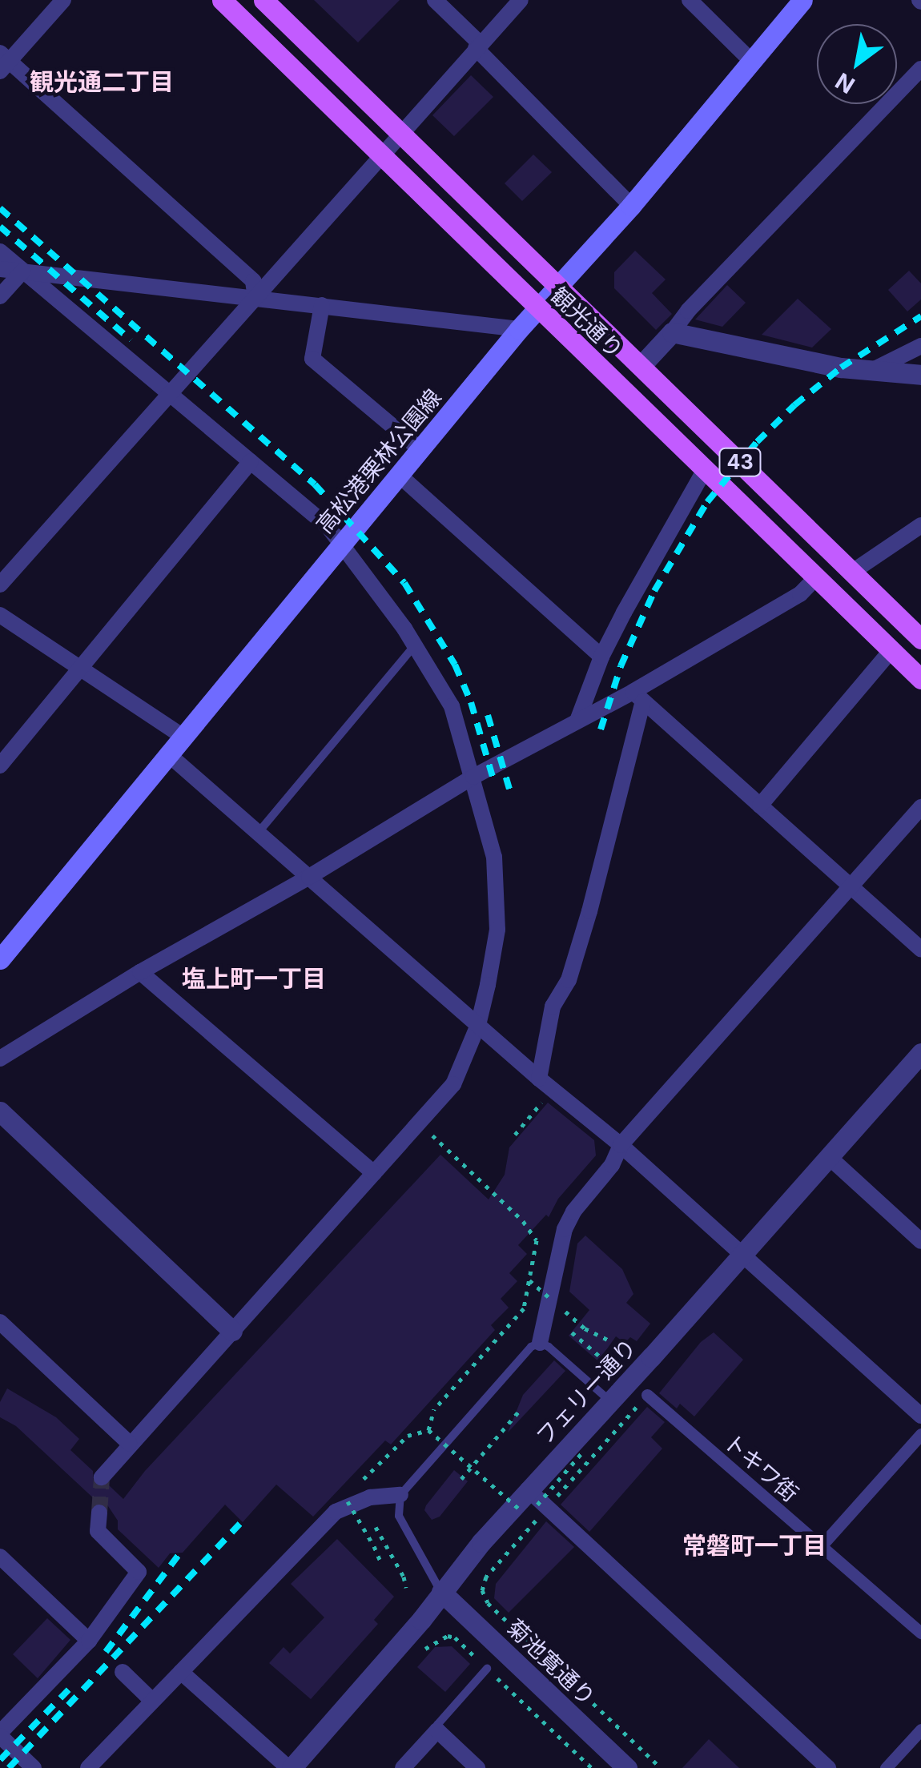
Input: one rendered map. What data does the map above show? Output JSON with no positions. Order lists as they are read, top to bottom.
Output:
{
  "streets": {
    "main road": ["観光通り", "高松港栗林公園線", "43"],
    "street": ["フェリー通り", "トキワ街", "菊池寛通り"]
  },
  "crossings": [
    ["観光通り", "高松港栗林公園線"],
    ["フェリー通り", "菊池寛通り"]
  ],
  "districts": ["観光通二丁目", "塩上町一丁目", "常磐町一丁目"],
  "north": "bottom left"
}
